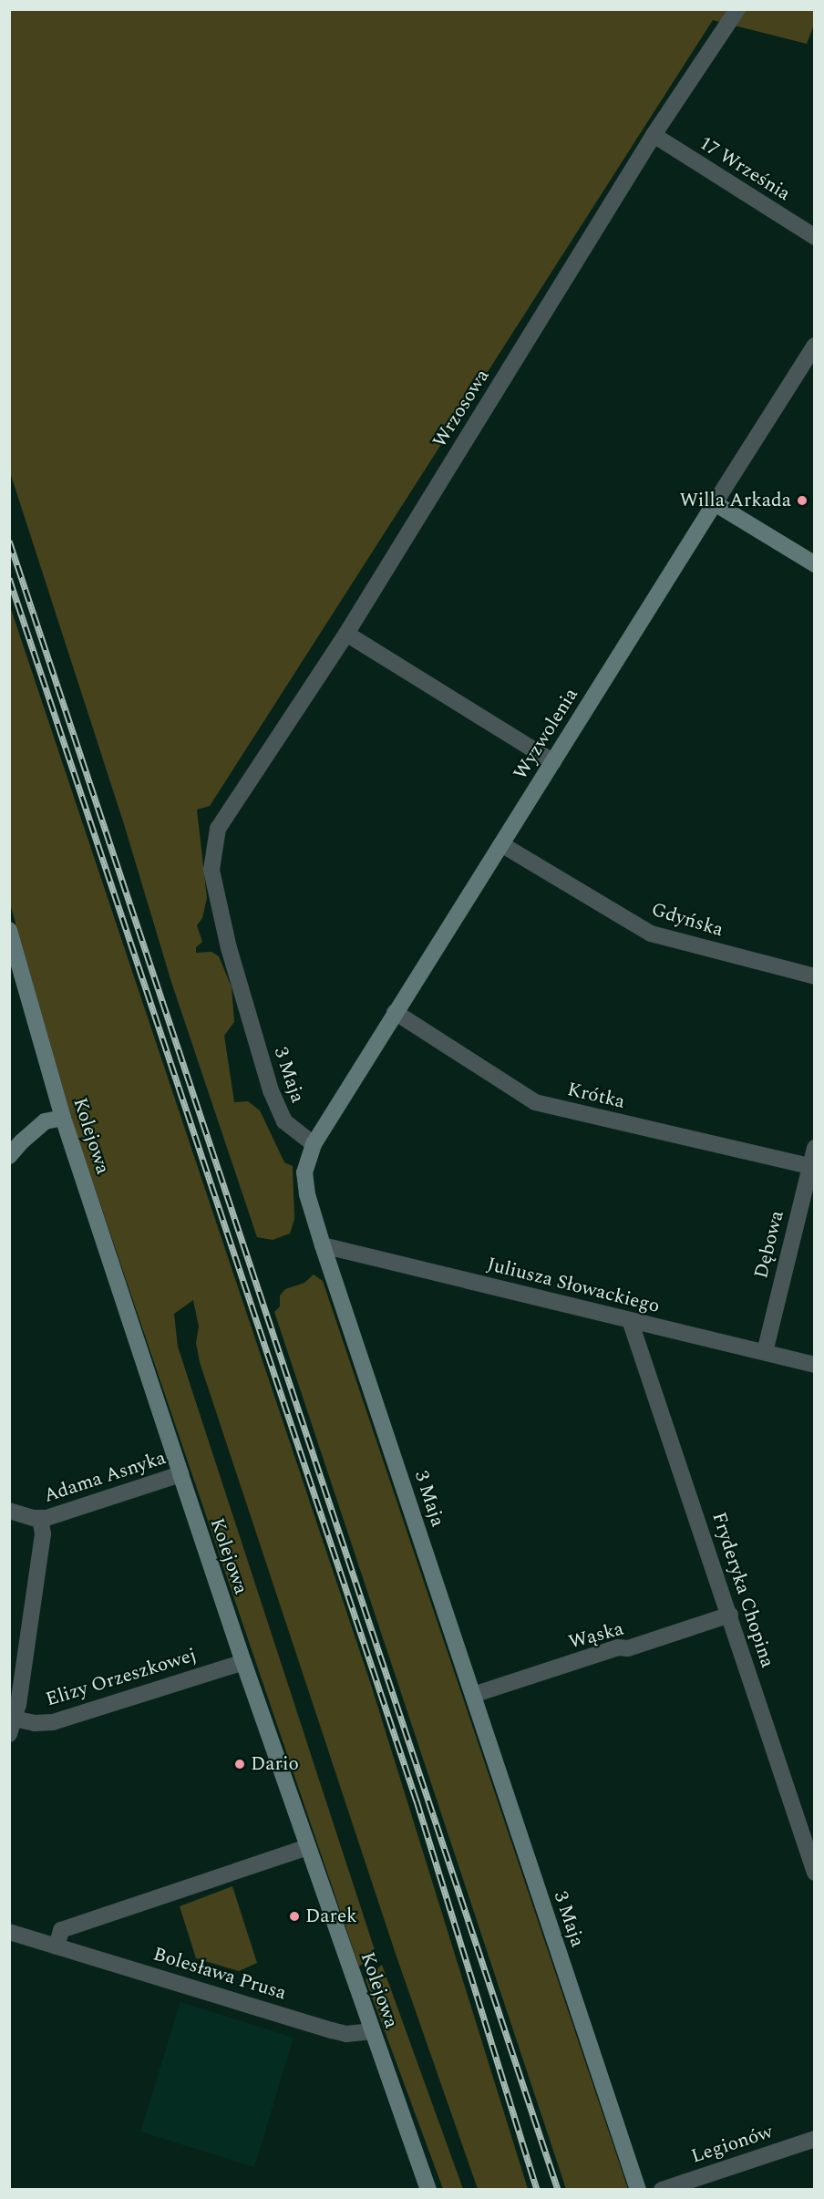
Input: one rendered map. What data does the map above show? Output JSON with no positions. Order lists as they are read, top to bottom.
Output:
{
  "streets": {
    "street": [
      "17 Września",
      "Wrzosowa",
      "Wyzwolenia",
      "Gdyńska",
      "3 Maja",
      "Krótka",
      "Kolejowa",
      "Dębowa",
      "Juliusza Słowackiego",
      "Adama Asnyka",
      "Fryderyka Chopina",
      "Wąska",
      "Elizy Orzeszkowej",
      "Bolesława Prusa",
      "Legionów"
    ]
  },
  "crossings": [
    ["17 Września", "Wrzosowa"],
    ["Wrzosowa", "3 Maja"],
    ["Wyzwolenia", "Gdyńska"],
    ["Wyzwolenia", "3 Maja"],
    ["Wyzwolenia", "Krótka"],
    ["3 Maja", "Juliusza Słowackiego"],
    ["3 Maja", "Wąska"],
    ["Krótka", "Dębowa"],
    ["Kolejowa", "Adama Asnyka"],
    ["Kolejowa", "Elizy Orzeszkowej"],
    ["Kolejowa", "Bolesława Prusa"],
    ["Dębowa", "Juliusza Słowackiego"],
    ["Juliusza Słowackiego", "Fryderyka Chopina"],
    ["Fryderyka Chopina", "Wąska"]
  ],
  "places": ["Willa Arkada", "Dario", "Darek"]
}
